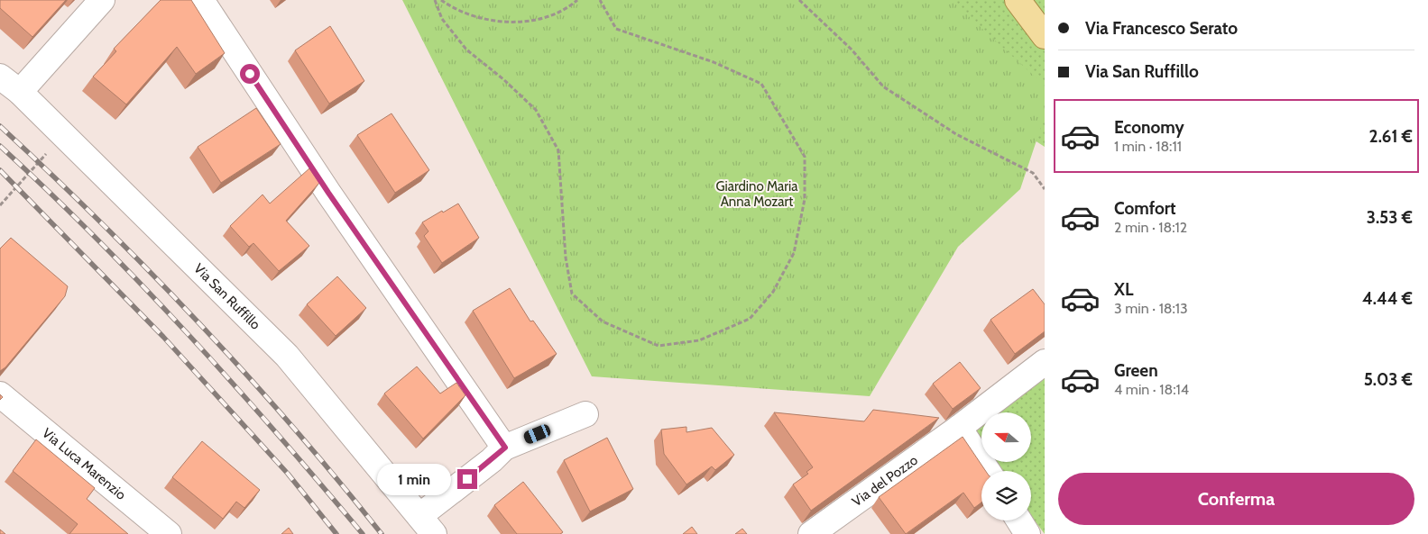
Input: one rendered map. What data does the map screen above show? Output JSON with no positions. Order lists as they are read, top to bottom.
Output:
{
  "streets": {
    "street": ["Via San Ruffillo", "Via Luca Marenzio", "Via del Pozzo"]
  },
  "parks": ["Giardino Maria Anna Mozart"],
  "north": "left",
  "page": {
    "banner": ["Via Francesco Serato", "Via San Ruffillo"],
    "list": [
      {
        "name": "Economy",
        "note": "1 min · 18:11",
        "value": "2.61 €"
      },
      {
        "name": "Comfort",
        "note": "2 min · 18:12",
        "value": "3.53 €"
      },
      {
        "name": "XL",
        "note": "3 min · 18:13",
        "value": "4.44 €"
      },
      {
        "name": "Green",
        "note": "4 min · 18:14",
        "value": "5.03 €"
      }
    ],
    "bubble": "1 min",
    "buttons": "Conferma"
  }
}
